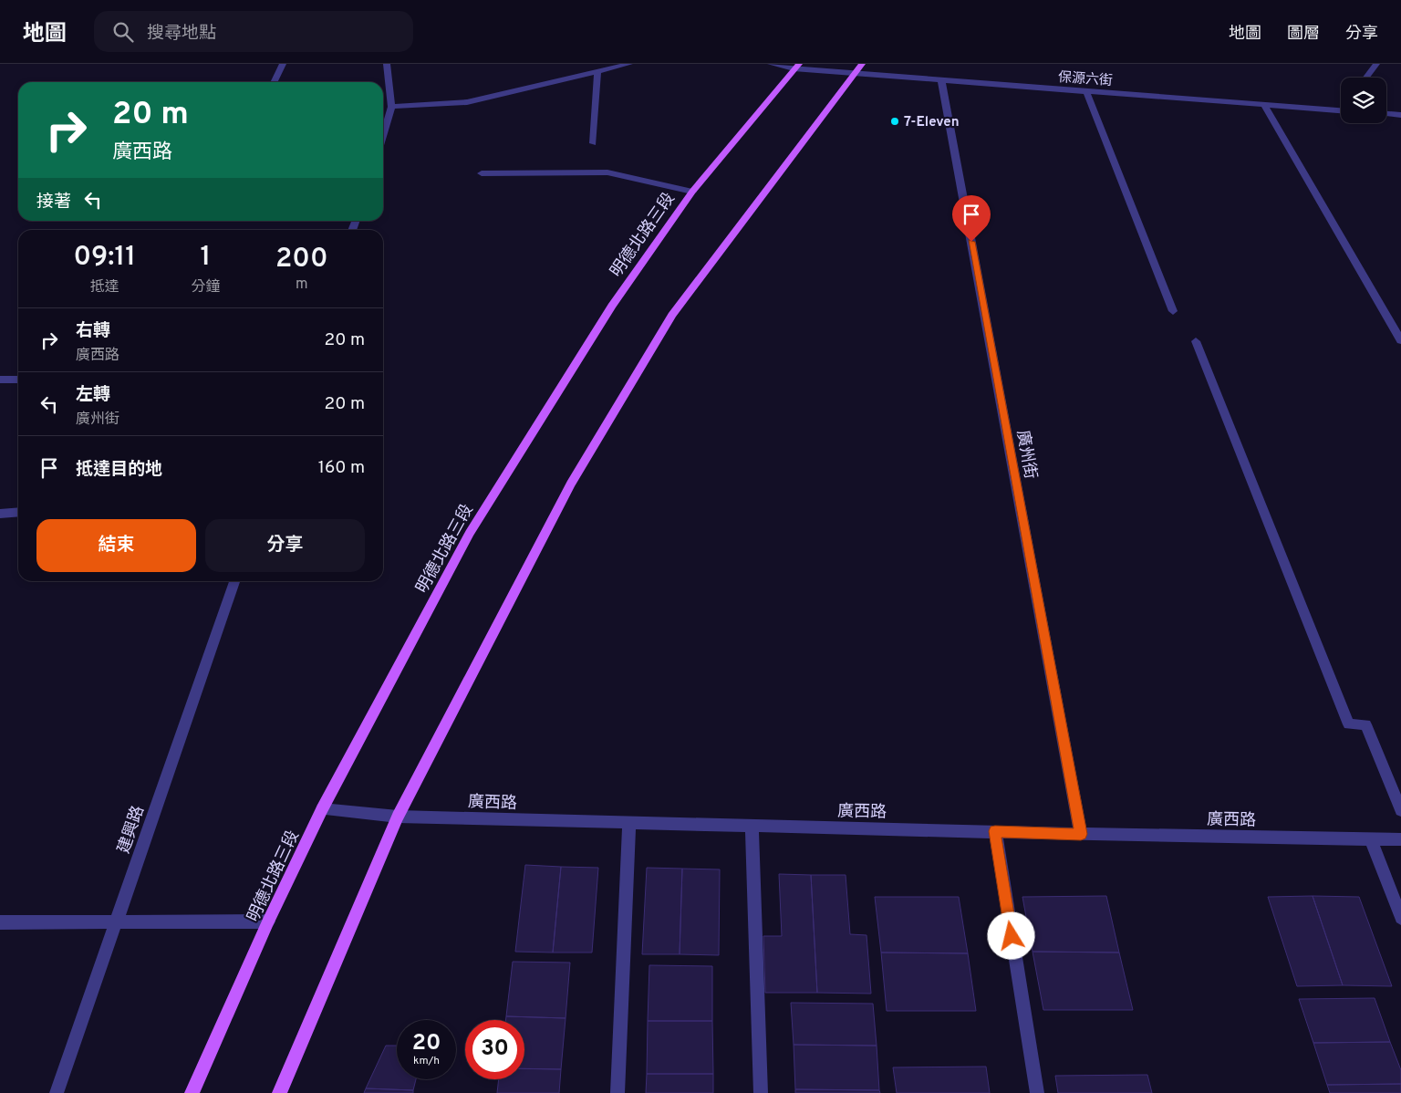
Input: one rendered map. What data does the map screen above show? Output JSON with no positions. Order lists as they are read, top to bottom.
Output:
{
  "streets": {
    "main road": ["明德北路三段"],
    "street": [
      "保源六街",
      "廣州街",
      "廣西路",
      "建興路"
    ]
  },
  "crossings": [
    ["保源六街", "明德北路三段"],
    ["保源六街", "廣州街"],
    ["明德北路三段", "廣西路"],
    ["廣州街", "廣西路"]
  ],
  "places": ["7-Eleven"],
  "page": {
    "header": "地圖",
    "search": "搜尋地點",
    "nav": ["地圖", "圖層", "分享"],
    "turn": ["20 m", "廣西路"],
    "then": "接著",
    "eta": [
      "09:11",
      "抵達",
      "1",
      "分鐘",
      "200",
      "m"
    ],
    "list": [
      {
        "name": "右轉",
        "note": "廣西路",
        "value": "20 m"
      },
      {
        "name": "左轉",
        "note": "廣州街",
        "value": "20 m"
      },
      {
        "name": "抵達目的地",
        "value": "160 m"
      }
    ],
    "buttons": ["結束", "分享"],
    "speed": "20 km/h",
    "limit": "30"
  }
}
